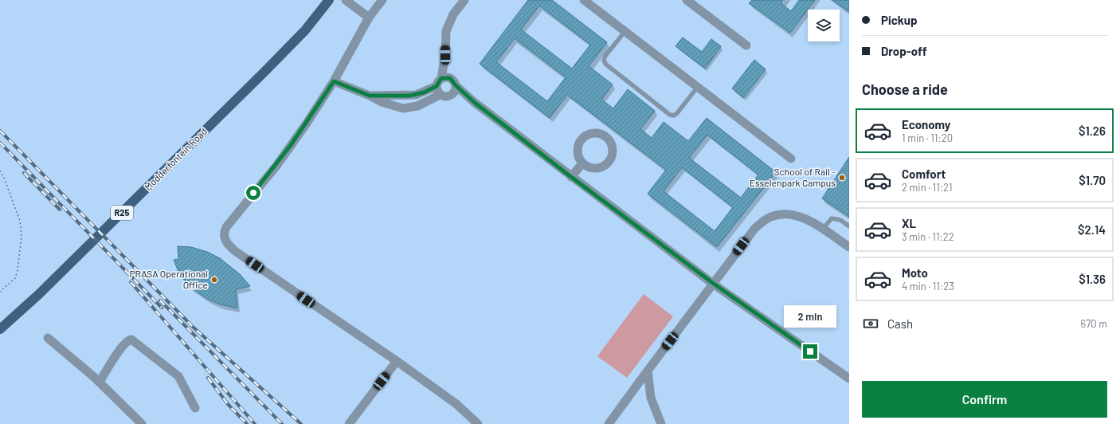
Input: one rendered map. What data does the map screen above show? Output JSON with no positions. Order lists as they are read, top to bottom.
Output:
{
  "streets": {
    "main road": ["Modderfontein Road", "R25"]
  },
  "places": ["School of Rail - Esselenpark Campus", "PRASA Operational Office"],
  "page": {
    "banner": ["Pickup", "Drop-off"],
    "heading": "Choose a ride",
    "list": [
      {
        "name": "Economy",
        "note": "1 min · 11:20",
        "value": "$1.26"
      },
      {
        "name": "Comfort",
        "note": "2 min · 11:21",
        "value": "$1.70"
      },
      {
        "name": "XL",
        "note": "3 min · 11:22",
        "value": "$2.14"
      },
      {
        "name": "Moto",
        "note": "4 min · 11:23",
        "value": "$1.36"
      }
    ],
    "bubble": "2 min",
    "pay": ["Cash", "670 m"],
    "buttons": "Confirm"
  }
}
